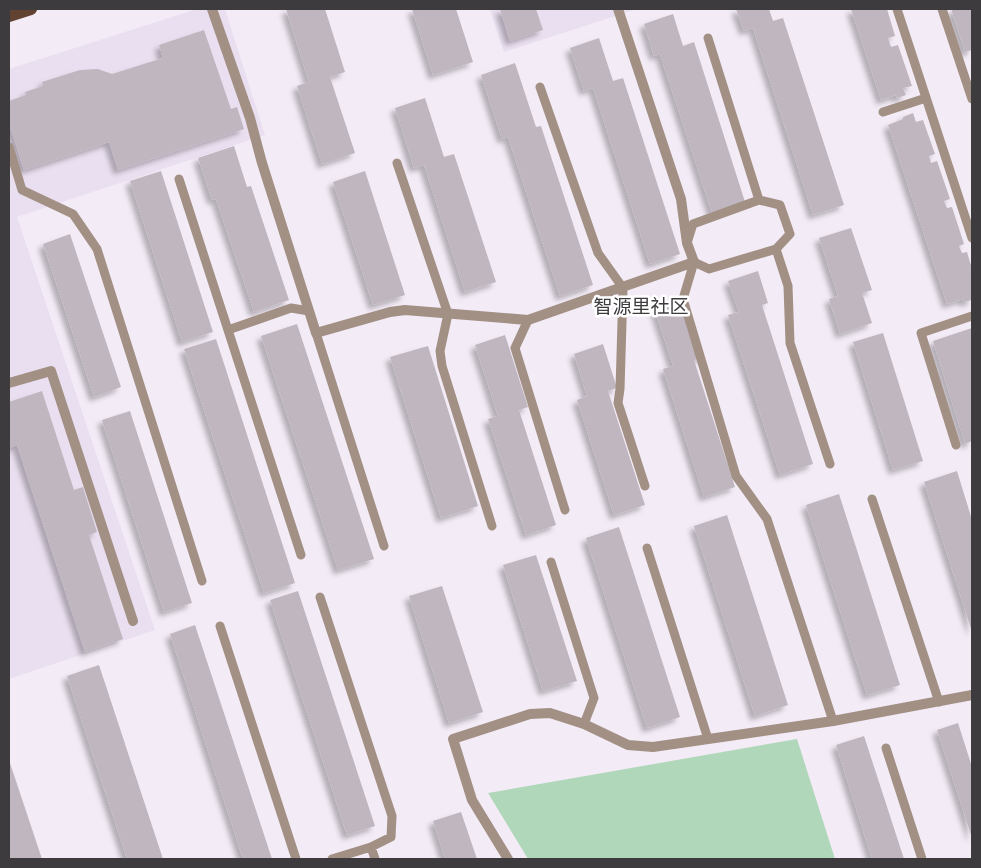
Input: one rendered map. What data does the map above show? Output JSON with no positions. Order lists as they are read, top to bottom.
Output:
{
  "districts": ["智源里社区"]
}
